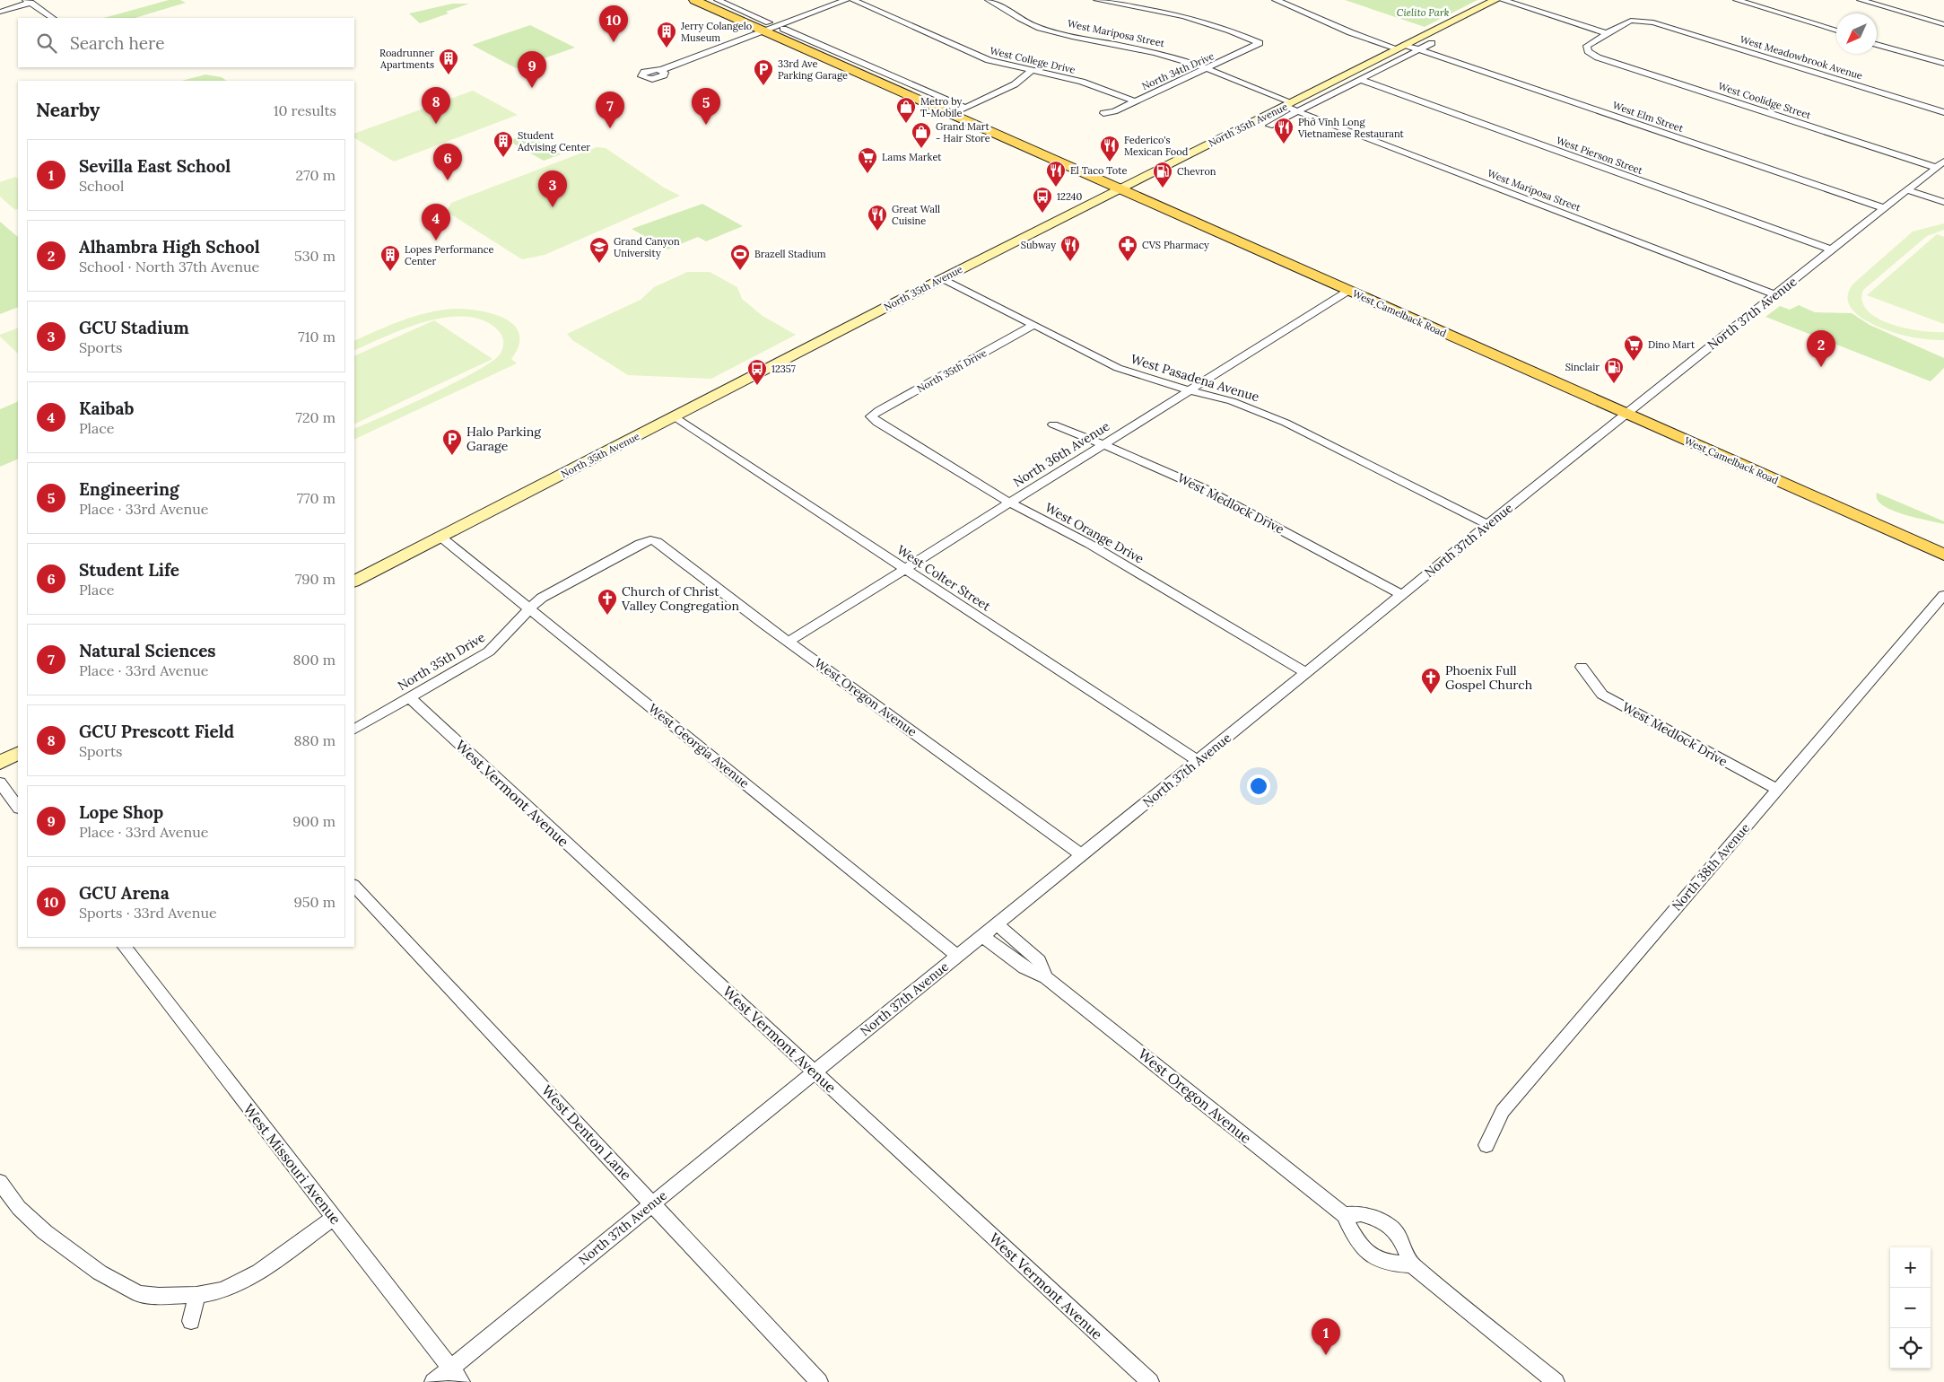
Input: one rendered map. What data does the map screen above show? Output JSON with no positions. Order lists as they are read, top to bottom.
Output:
{
  "streets": {
    "main road": ["North 35th Avenue", "West Camelback Road"],
    "street": [
      "West Mariposa Street",
      "West Meadowbrook Avenue",
      "West College Drive",
      "North 34th Drive",
      "West Coolidge Street",
      "West Elm Street",
      "West Pierson Street",
      "North 37th Avenue",
      "North 35th Drive",
      "West Pasadena Avenue",
      "North 36th Avenue",
      "West Medlock Drive",
      "West Orange Drive",
      "West Colter Street",
      "West Oregon Avenue",
      "West Georgia Avenue",
      "West Vermont Avenue",
      "North 38th Avenue",
      "West Denton Lane",
      "West Missouri Avenue"
    ]
  },
  "crossings": [
    ["West Mariposa Street", "North 34th Drive"],
    ["West Mariposa Street", "North 35th Avenue"],
    ["West Mariposa Street", "North 37th Avenue"],
    ["West Meadowbrook Avenue", "West Coolidge Street"],
    ["West College Drive", "North 34th Drive"],
    ["West Coolidge Street", "North 37th Avenue"],
    ["West Elm Street", "North 35th Avenue"],
    ["West Elm Street", "North 37th Avenue"],
    ["North 35th Avenue", "West Pierson Street"],
    ["North 35th Avenue", "West Camelback Road"],
    ["North 35th Avenue", "West Pasadena Avenue"],
    ["North 35th Avenue", "West Colter Street"],
    ["North 35th Avenue", "West Georgia Avenue"],
    ["West Pierson Street", "North 37th Avenue"],
    ["West Camelback Road", "North 37th Avenue"],
    ["West Camelback Road", "North 36th Avenue"],
    ["North 37th Avenue", "West Pasadena Avenue"],
    ["North 37th Avenue", "West Medlock Drive"],
    ["North 37th Avenue", "West Orange Drive"],
    ["North 37th Avenue", "West Colter Street"],
    ["North 37th Avenue", "West Oregon Avenue"],
    ["North 37th Avenue", "West Georgia Avenue"],
    ["North 37th Avenue", "West Vermont Avenue"],
    ["North 37th Avenue", "West Denton Lane"],
    ["North 37th Avenue", "West Missouri Avenue"],
    ["North 35th Drive", "West Pasadena Avenue"],
    ["North 35th Drive", "West Orange Drive"],
    ["North 35th Drive", "West Oregon Avenue"],
    ["North 35th Drive", "West Georgia Avenue"],
    ["North 35th Drive", "West Vermont Avenue"],
    ["West Pasadena Avenue", "North 36th Avenue"],
    ["North 36th Avenue", "West Medlock Drive"],
    ["North 36th Avenue", "West Orange Drive"],
    ["North 36th Avenue", "West Colter Street"],
    ["North 36th Avenue", "West Oregon Avenue"],
    ["West Medlock Drive", "North 38th Avenue"]
  ],
  "parks": ["Cielito Park"],
  "places": {
    "building": [
      "Jerry Colangelo Museum",
      "Roadrunner Apartments",
      "Student Advising Center",
      "Lopes Performance Center"
    ],
    "parking": ["33rd Ave Parking Garage", "Halo Parking Garage"],
    "shop": ["Metro by T-Mobile", "Grand Mart - Hair Store"],
    "restaurant": [
      "Phở Vĩnh Long Vietnamese Restaurant",
      "Federico's Mexican Food",
      "El Taco Tote",
      "Great Wall Cuisine",
      "Subway"
    ],
    "supermarket": ["Lams Market", "Dino Mart"],
    "fuel station": ["Chevron", "Sinclair"],
    "bus stop": ["12240", "12357"],
    "pharmacy": ["CVS Pharmacy"],
    "school or university": ["Grand Canyon University"],
    "sports": ["Brazell Stadium"],
    "church": ["Church of Christ Valley Congregation", "Phoenix Full Gospel Church"]
  },
  "north": "bottom left",
  "page": {
    "pins": [
      "10",
      "9",
      "8",
      "5",
      "7",
      "6",
      "3",
      "4",
      "2",
      "1"
    ],
    "search": "Search here",
    "heading": ["Nearby", "10 results"],
    "list": [
      {
        "mark": "1",
        "name": "Sevilla East School",
        "note": "School",
        "value": "270 m"
      },
      {
        "mark": "2",
        "name": "Alhambra High School",
        "note": "School · North 37th Avenue",
        "value": "530 m"
      },
      {
        "mark": "3",
        "name": "GCU Stadium",
        "note": "Sports",
        "value": "710 m"
      },
      {
        "mark": "4",
        "name": "Kaibab",
        "note": "Place",
        "value": "720 m"
      },
      {
        "mark": "5",
        "name": "Engineering",
        "note": "Place · 33rd Avenue",
        "value": "770 m"
      },
      {
        "mark": "6",
        "name": "Student Life",
        "note": "Place",
        "value": "790 m"
      },
      {
        "mark": "7",
        "name": "Natural Sciences",
        "note": "Place · 33rd Avenue",
        "value": "800 m"
      },
      {
        "mark": "8",
        "name": "GCU Prescott Field",
        "note": "Sports",
        "value": "880 m"
      },
      {
        "mark": "9",
        "name": "Lope Shop",
        "note": "Place · 33rd Avenue",
        "value": "900 m"
      },
      {
        "mark": "10",
        "name": "GCU Arena",
        "note": "Sports · 33rd Avenue",
        "value": "950 m"
      }
    ],
    "map_buttons": ["+", "−"]
  }
}
